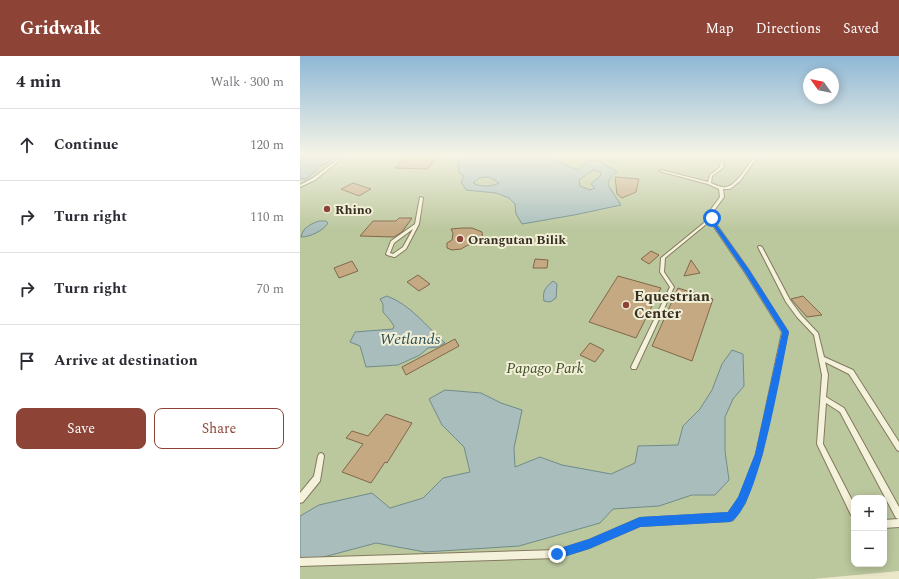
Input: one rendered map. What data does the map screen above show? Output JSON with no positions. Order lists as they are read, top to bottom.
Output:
{
  "water": ["Wetlands"],
  "parks": ["Papago Park"],
  "places": ["Rhino", "Orangutan Bilik", "Equestrian Center"],
  "north": "top left",
  "page": {
    "header": "Gridwalk",
    "nav": ["Map", "Directions", "Saved"],
    "heading": ["4 min", "Walk · 300 m"],
    "list": [
      ["Continue", "120 m"],
      ["Turn right", "110 m"],
      ["Turn right", "70 m"],
      "Arrive at destination"
    ],
    "buttons": ["Save", "Share"],
    "map_buttons": ["+", "−"]
  }
}
